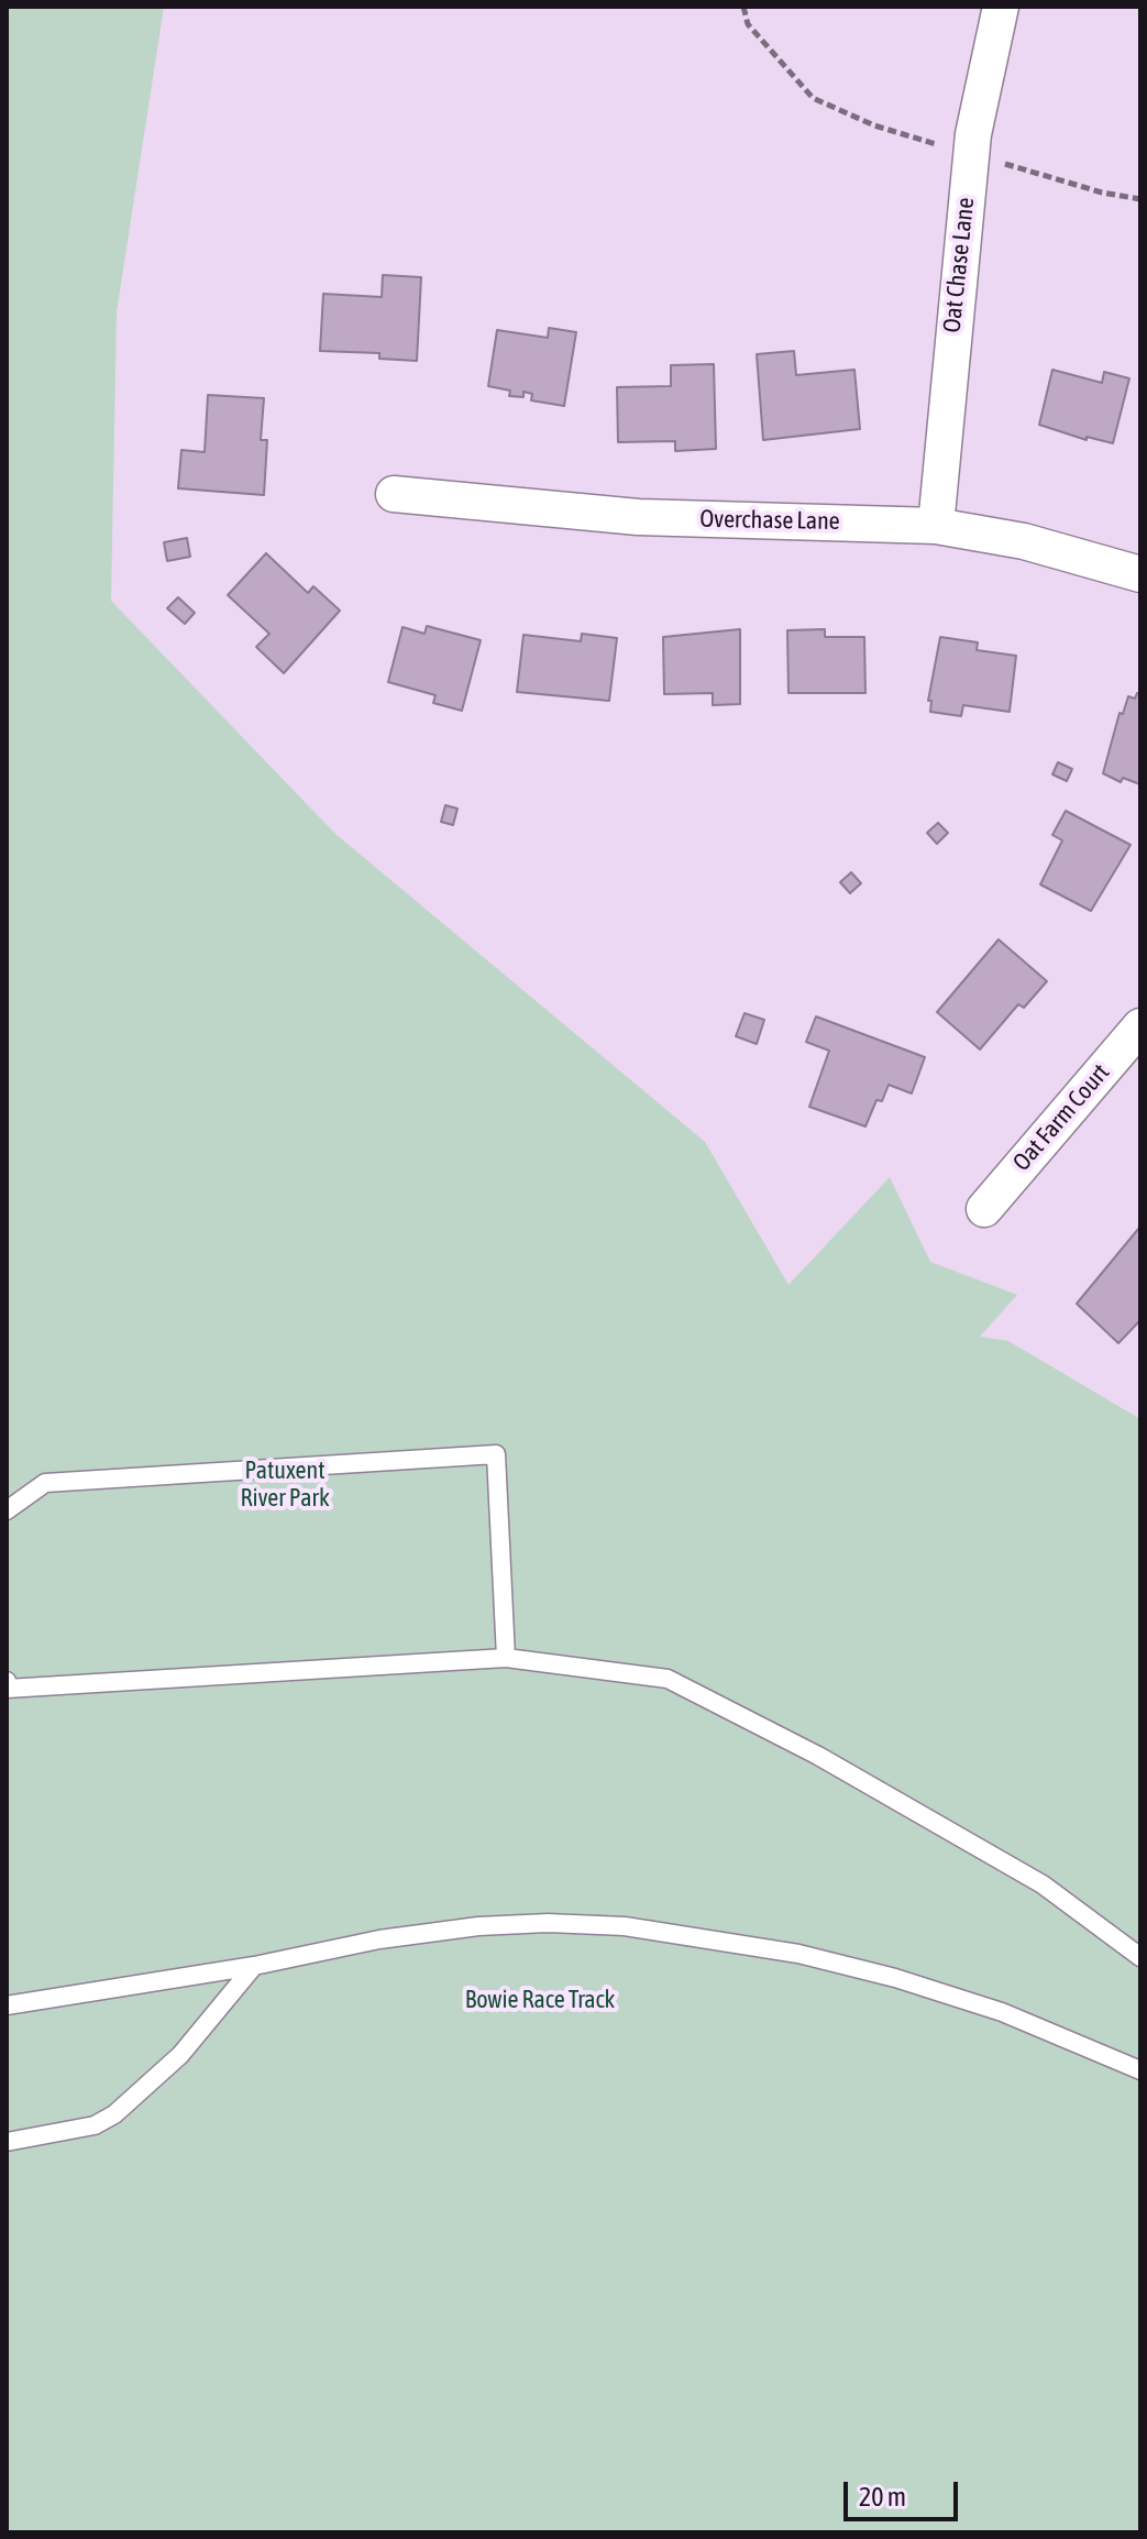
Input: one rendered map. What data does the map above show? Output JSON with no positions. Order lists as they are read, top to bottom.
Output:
{
  "streets": {
    "street": ["Oat Chase Lane", "Overchase Lane", "Oat Farm Court"]
  },
  "crossings": [
    ["Oat Chase Lane", "Overchase Lane"]
  ],
  "parks": ["Patuxent River Park", "Bowie Race Track"],
  "scale_bar": "20 m"
}
